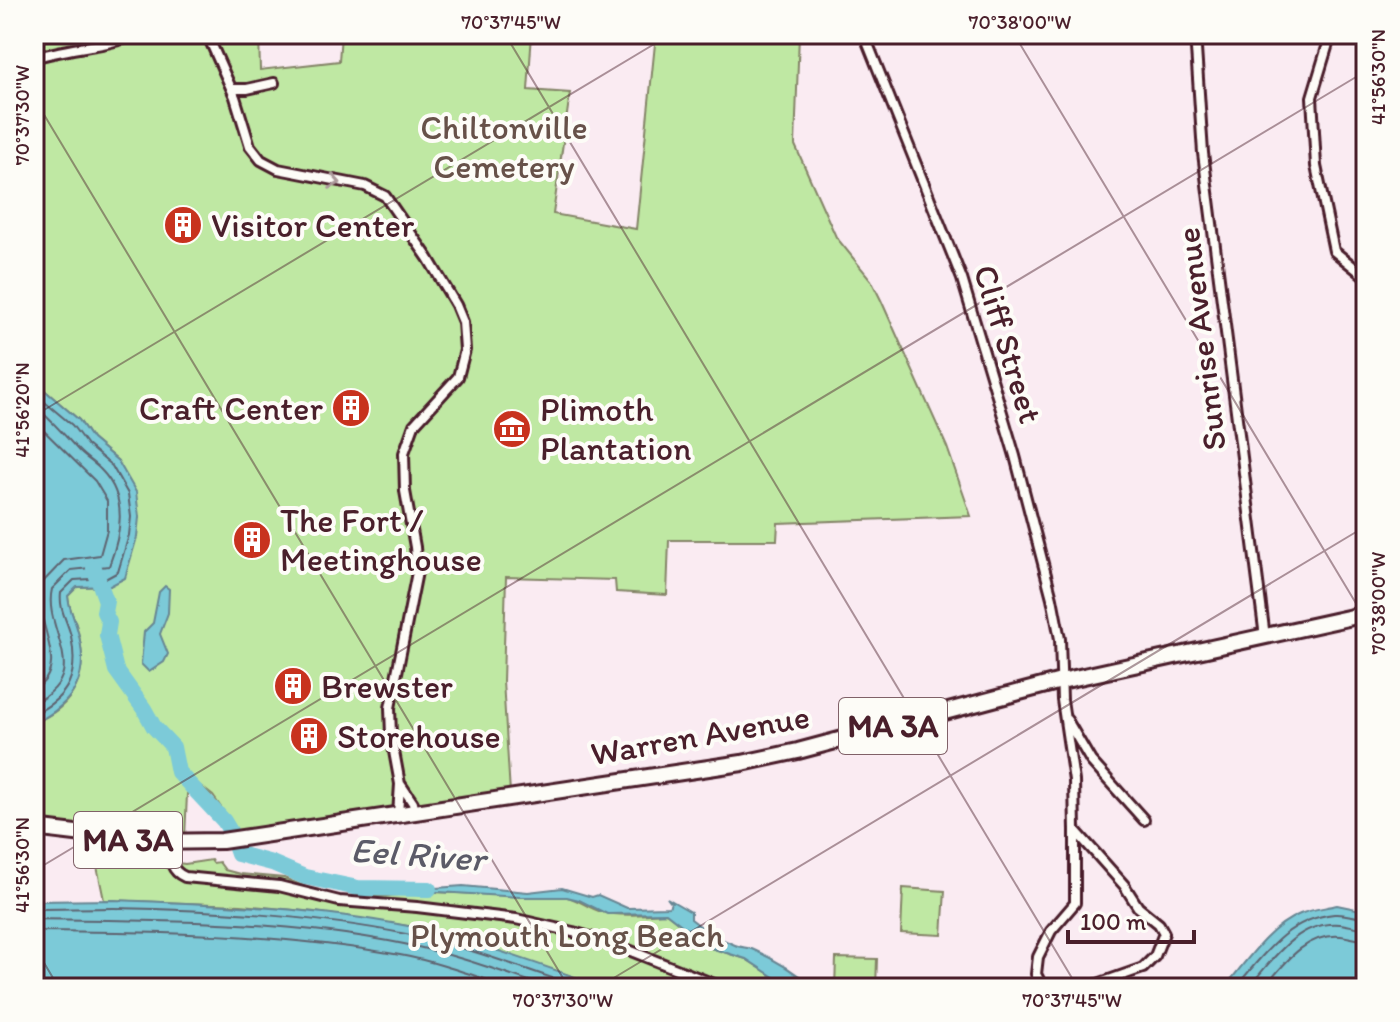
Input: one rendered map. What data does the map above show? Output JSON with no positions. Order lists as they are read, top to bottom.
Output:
{
  "streets": {
    "main road": ["MA 3A", "Warren Avenue"],
    "street": ["Sunrise Avenue", "Cliff Street"]
  },
  "crossings": [
    ["Sunrise Avenue", "Warren Avenue"],
    ["Cliff Street", "Warren Avenue"]
  ],
  "water": ["Eel River"],
  "parks": ["Chiltonville Cemetery", "Plymouth Long Beach"],
  "places": {
    "building": [
      "Visitor Center",
      "Craft Center",
      "The Fort / Meetinghouse",
      "Brewster",
      "Storehouse"
    ],
    "museum": ["Plimoth Plantation"]
  },
  "scale_bar": "100 m",
  "coordinates": [
    "70°37'45\"W",
    "70°38'00\"W",
    "41°56'30\"N",
    "70°37'30\"W",
    "41°56'20\"N"
  ]
}
